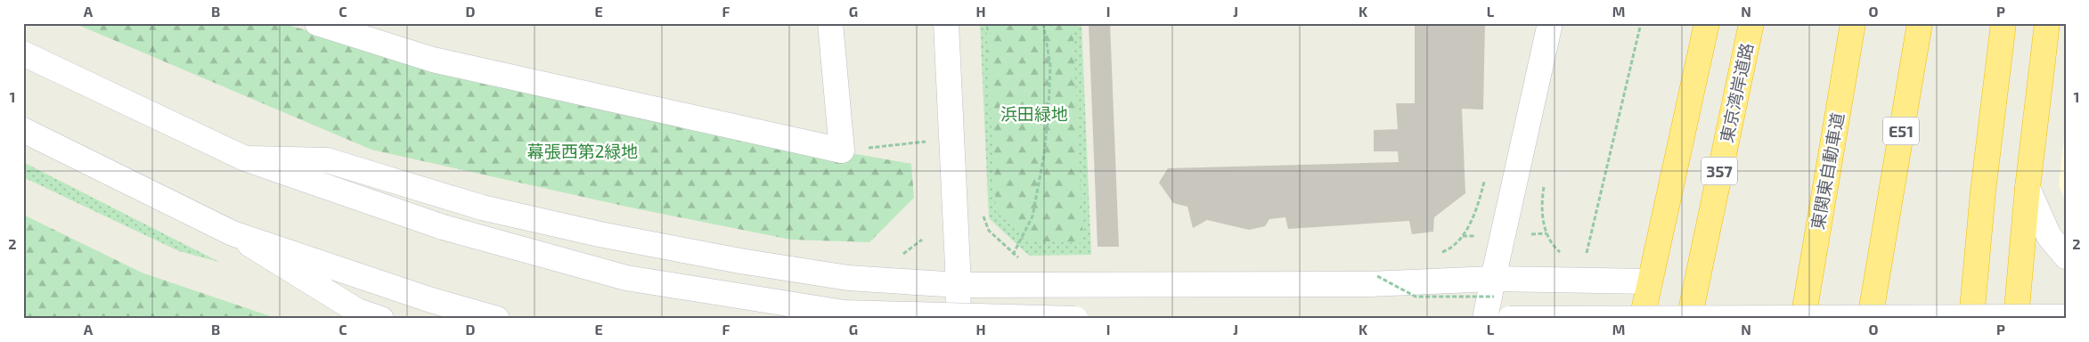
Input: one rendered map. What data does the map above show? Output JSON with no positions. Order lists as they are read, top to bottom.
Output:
{
  "streets": {
    "highway": [
      "東京湾岸道路",
      "E51",
      "357",
      "東関東自動車道"
    ]
  },
  "parks": ["浜田緑地", "幕張西第2緑地"],
  "grid": {
    "columns": [
      "A",
      "B",
      "C",
      "D",
      "E",
      "F",
      "G",
      "H",
      "I",
      "J",
      "K",
      "L",
      "M",
      "N",
      "O",
      "P"
    ],
    "rows": ["1", "2"]
  }
}
